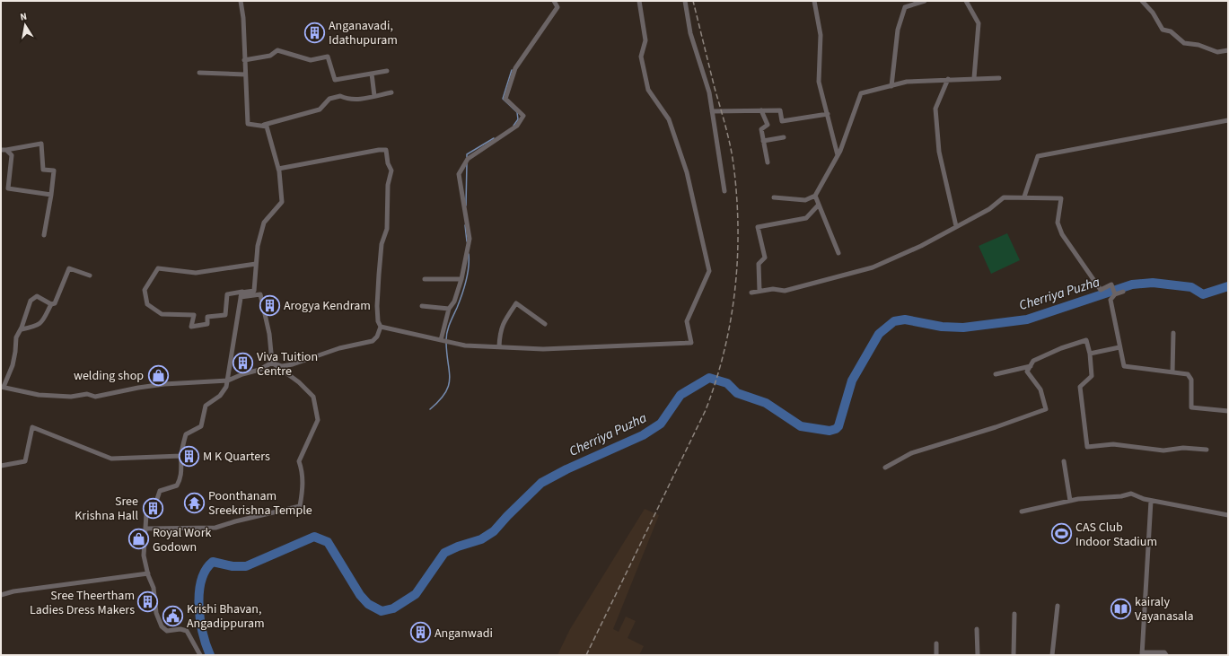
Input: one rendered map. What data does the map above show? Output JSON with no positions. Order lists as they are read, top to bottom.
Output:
{
  "water": ["Cherriya Puzha"],
  "places": {
    "building": [
      "Anganavadi, Idathupuram",
      "Arogya Kendram",
      "Viva Tuition Centre",
      "M K Quarters",
      "Sree Krishna Hall",
      "Sree Theertham Ladies Dress Makers",
      "Anganwadi"
    ],
    "shop": ["welding shop", "Royal Work Godown"],
    "temple": ["Poonthanam Sreekrishna Temple"],
    "sports": ["CAS Club Indoor Stadium"],
    "library": ["kairaly Vayanasala"],
    "public building": ["Krishi Bhavan, Angadippuram"]
  },
  "north": "top"
}
